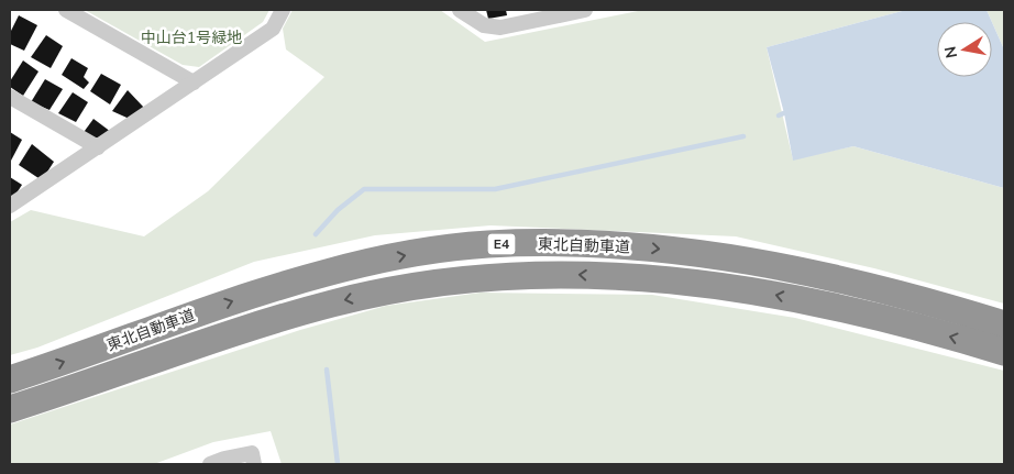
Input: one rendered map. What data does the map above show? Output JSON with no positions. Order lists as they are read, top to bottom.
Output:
{
  "streets": {
    "highway": ["E4", "東北自動車道"]
  },
  "parks": ["中山台1号緑地"],
  "north": "left"
}
